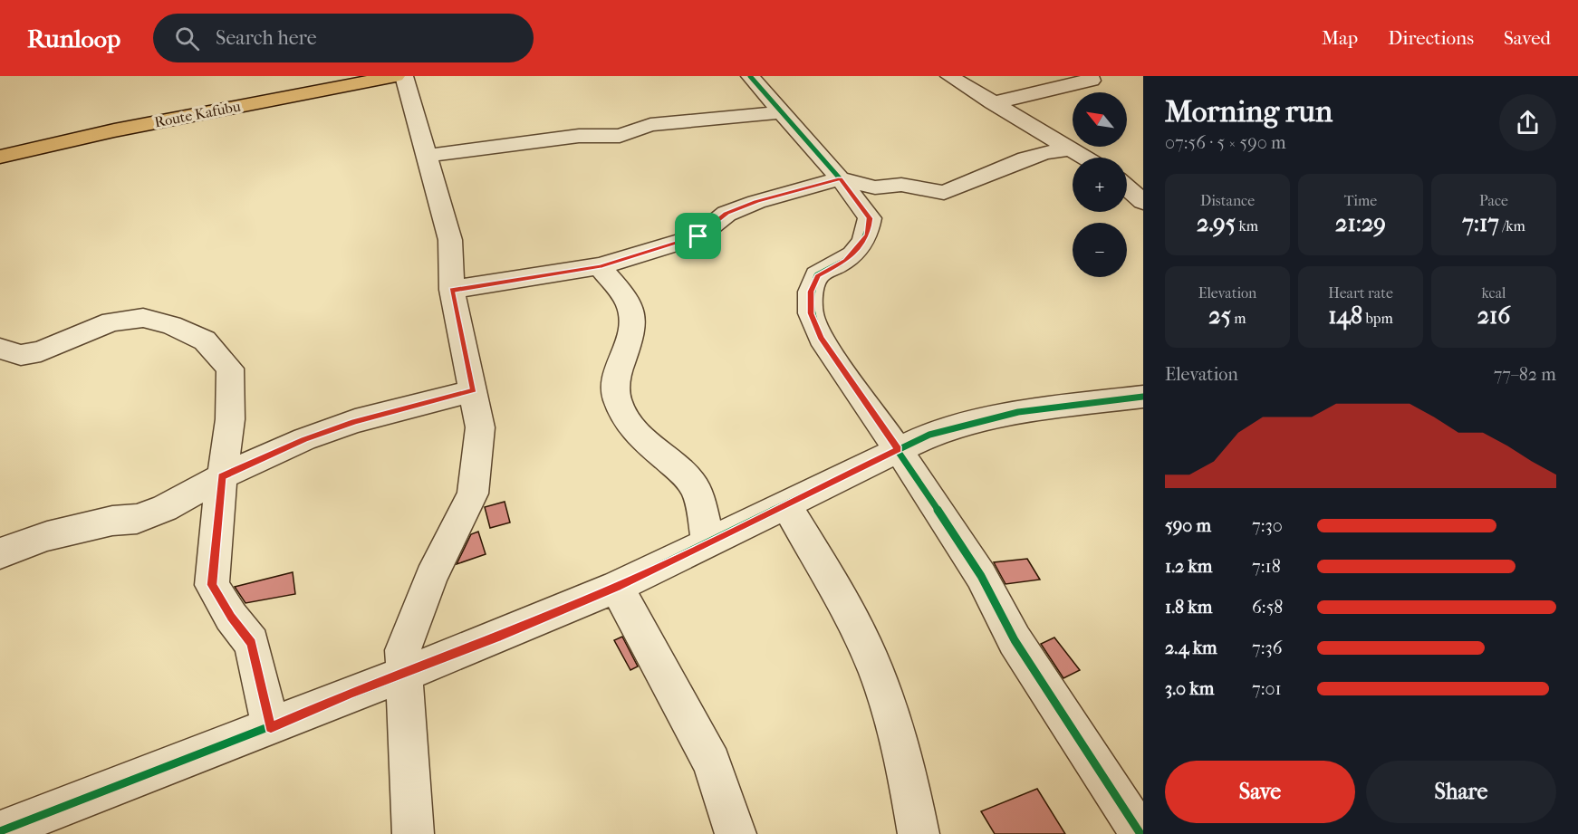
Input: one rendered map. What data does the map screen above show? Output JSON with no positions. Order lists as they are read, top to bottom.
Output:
{
  "streets": {
    "main road": ["Route Kafubu"]
  },
  "north": "top left",
  "page": {
    "header": "Runloop",
    "search": "Search here",
    "nav": ["Map", "Directions", "Saved"],
    "heading": ["Morning run", "07:56 · 5 × 590 m"],
    "map_buttons": ["+", "−"],
    "stats": [
      ["Distance", "2.95 km"],
      ["Time", "21:29"],
      ["Pace", "7:17 /km"],
      ["Elevation", "25 m"],
      ["Heart rate", "148 bpm"],
      ["kcal", "216"]
    ],
    "chart": ["Elevation", "77–82 m"],
    "list": [
      {
        "name": "590 m",
        "note": "7:30"
      },
      {
        "name": "1.2 km",
        "note": "7:18"
      },
      {
        "name": "1.8 km",
        "note": "6:58"
      },
      {
        "name": "2.4 km",
        "note": "7:36"
      },
      {
        "name": "3.0 km",
        "note": "7:01"
      }
    ],
    "buttons": ["Save", "Share"]
  }
}
